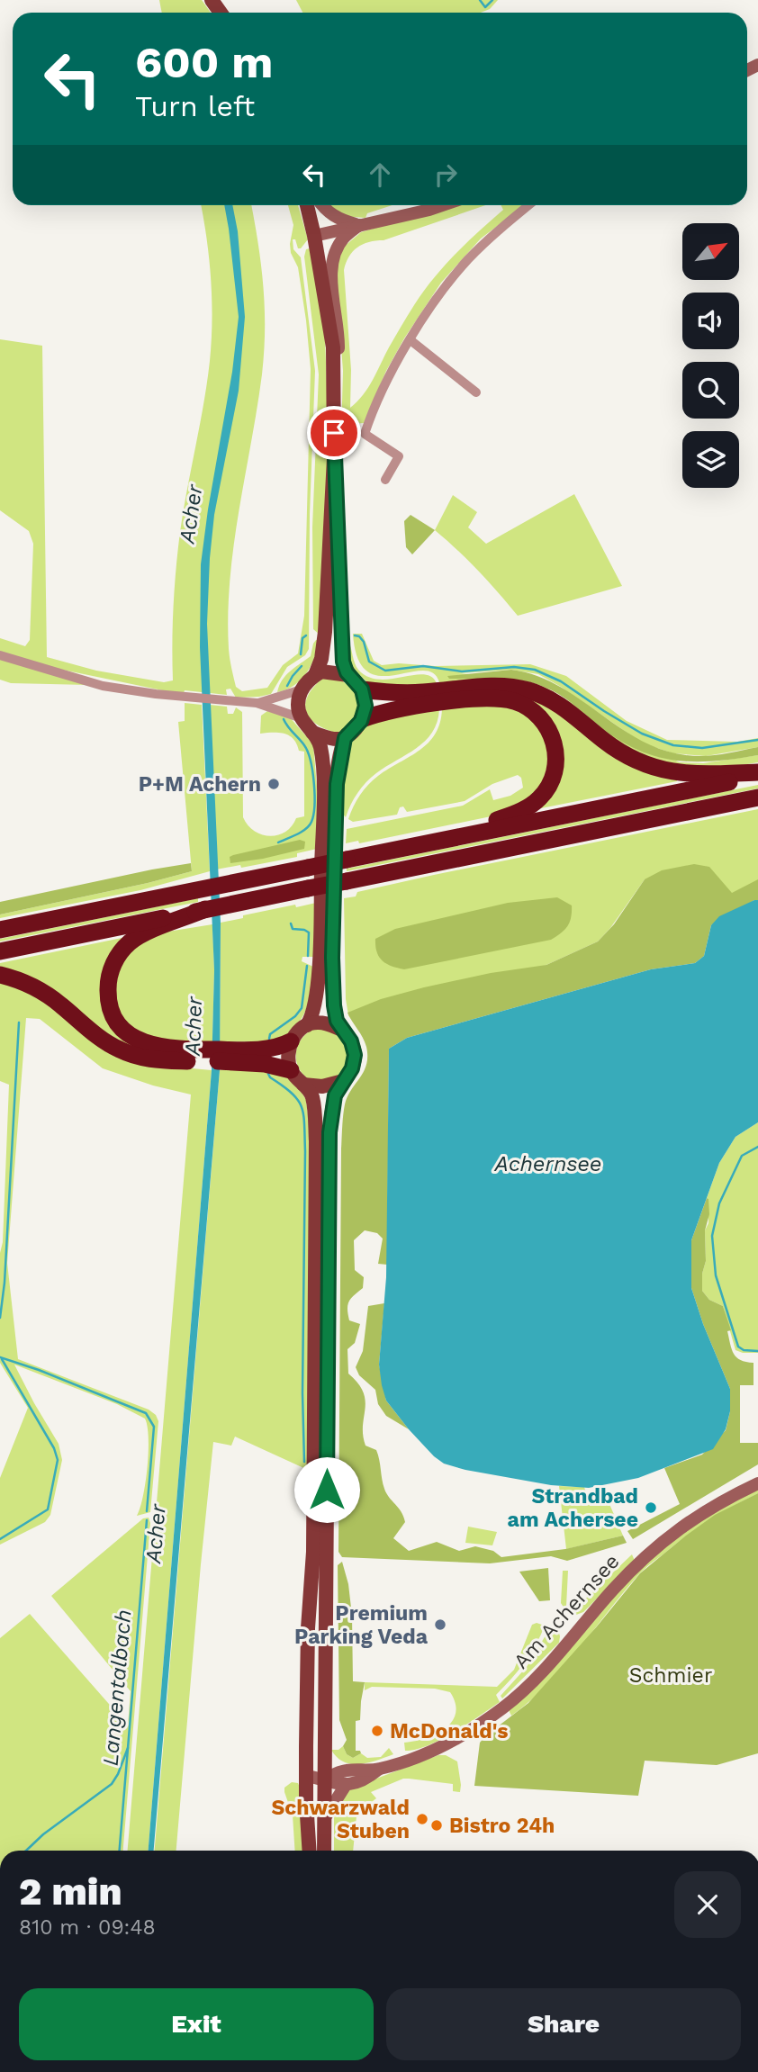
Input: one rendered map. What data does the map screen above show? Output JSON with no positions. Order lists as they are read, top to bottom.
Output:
{
  "streets": {
    "street": ["Am Achernsee"]
  },
  "water": ["Acher", "Achernsee", "Langentalbach"],
  "parks": ["Schmier"],
  "places": [
    "P+M Achern",
    "Strandbad am Achersee",
    "Premium Parking Veda",
    "McDonald's",
    "Schwarzwald Stuben",
    "Bistro 24h"
  ],
  "north": "top right",
  "page": {
    "turn": ["600 m", "Turn left"],
    "heading": ["2 min", "810 m · 09:48"],
    "buttons": ["Exit", "Share"]
  }
}
